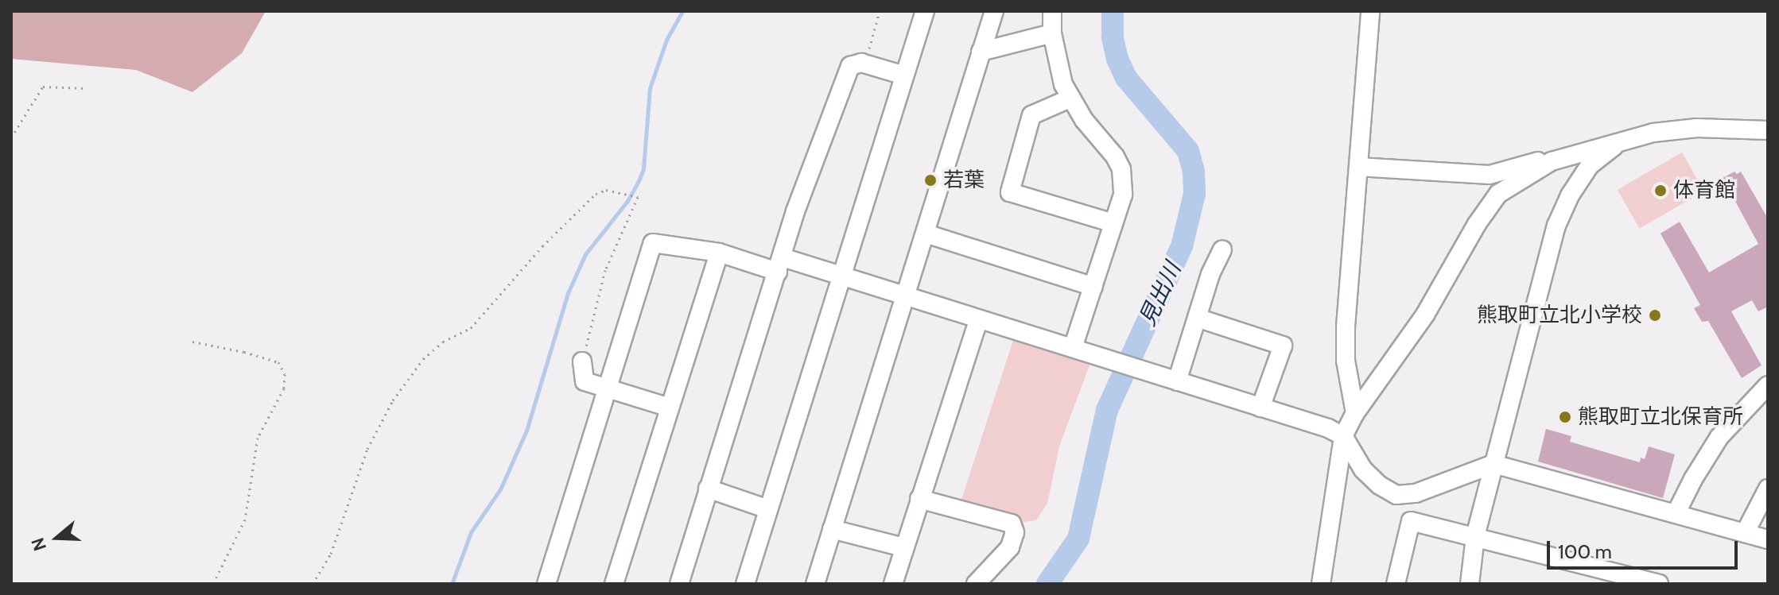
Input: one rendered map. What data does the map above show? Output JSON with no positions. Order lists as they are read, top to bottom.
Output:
{
  "water": ["見出川"],
  "places": [
    "若葉",
    "体育館",
    "熊取町立北小学校",
    "熊取町立北保育所"
  ],
  "scale_bar": "100 m",
  "north": "left"
}
